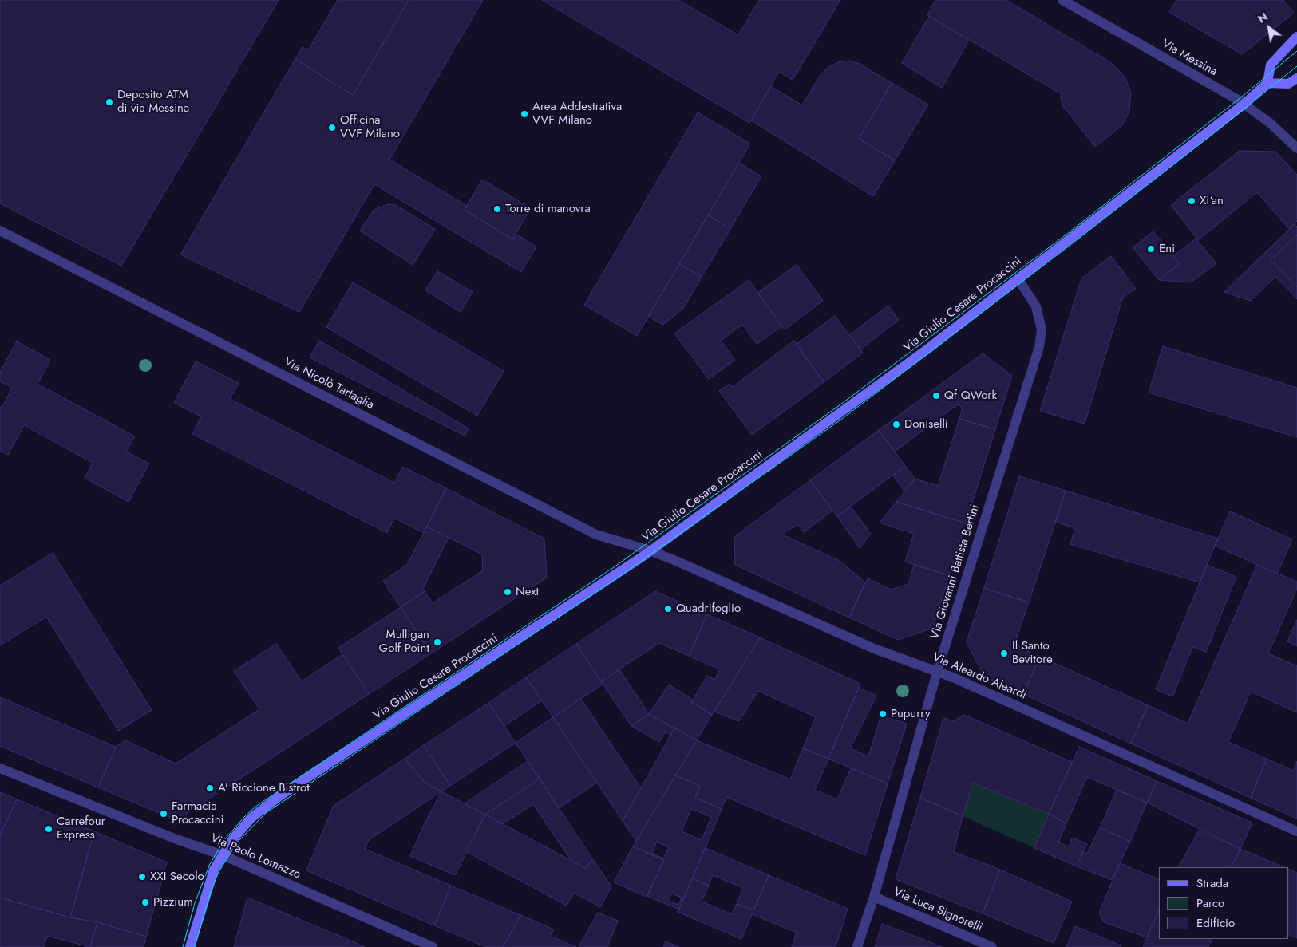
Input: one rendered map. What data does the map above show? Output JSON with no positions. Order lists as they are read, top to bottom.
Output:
{
  "streets": {
    "street": [
      "Via Messina",
      "Via Giulio Cesare Procaccini",
      "Via Nicolò Tartaglia",
      "Via Giovanni Battista Bertini",
      "Via Aleardo Aleardi",
      "Via Paolo Lomazzo",
      "Via Luca Signorelli"
    ]
  },
  "crossings": [
    ["Via Messina", "Via Giulio Cesare Procaccini"],
    ["Via Giulio Cesare Procaccini", "Via Nicolò Tartaglia"],
    ["Via Giulio Cesare Procaccini", "Via Giovanni Battista Bertini"],
    ["Via Giulio Cesare Procaccini", "Via Aleardo Aleardi"],
    ["Via Giulio Cesare Procaccini", "Via Paolo Lomazzo"],
    ["Via Nicolò Tartaglia", "Via Aleardo Aleardi"],
    ["Via Giovanni Battista Bertini", "Via Aleardo Aleardi"],
    ["Via Giovanni Battista Bertini", "Via Luca Signorelli"]
  ],
  "places": [
    "Deposito ATM di via Messina",
    "Area Addestrativa VVF Milano",
    "Officina VVF Milano",
    "Xi‘an",
    "Torre di manovra",
    "Eni",
    "Qf QWork",
    "Doniselli",
    "Next",
    "Quadrifoglio",
    "Mulligan Golf Point",
    "Il Santo Bevitore",
    "Pupurry",
    "A' Riccione Bistrot",
    "Farmacia Procaccini",
    "Carrefour Express",
    "XXI Secolo",
    "Pizzium"
  ],
  "legend": ["Strada", "Parco", "Edificio"],
  "north": "top left"
}
